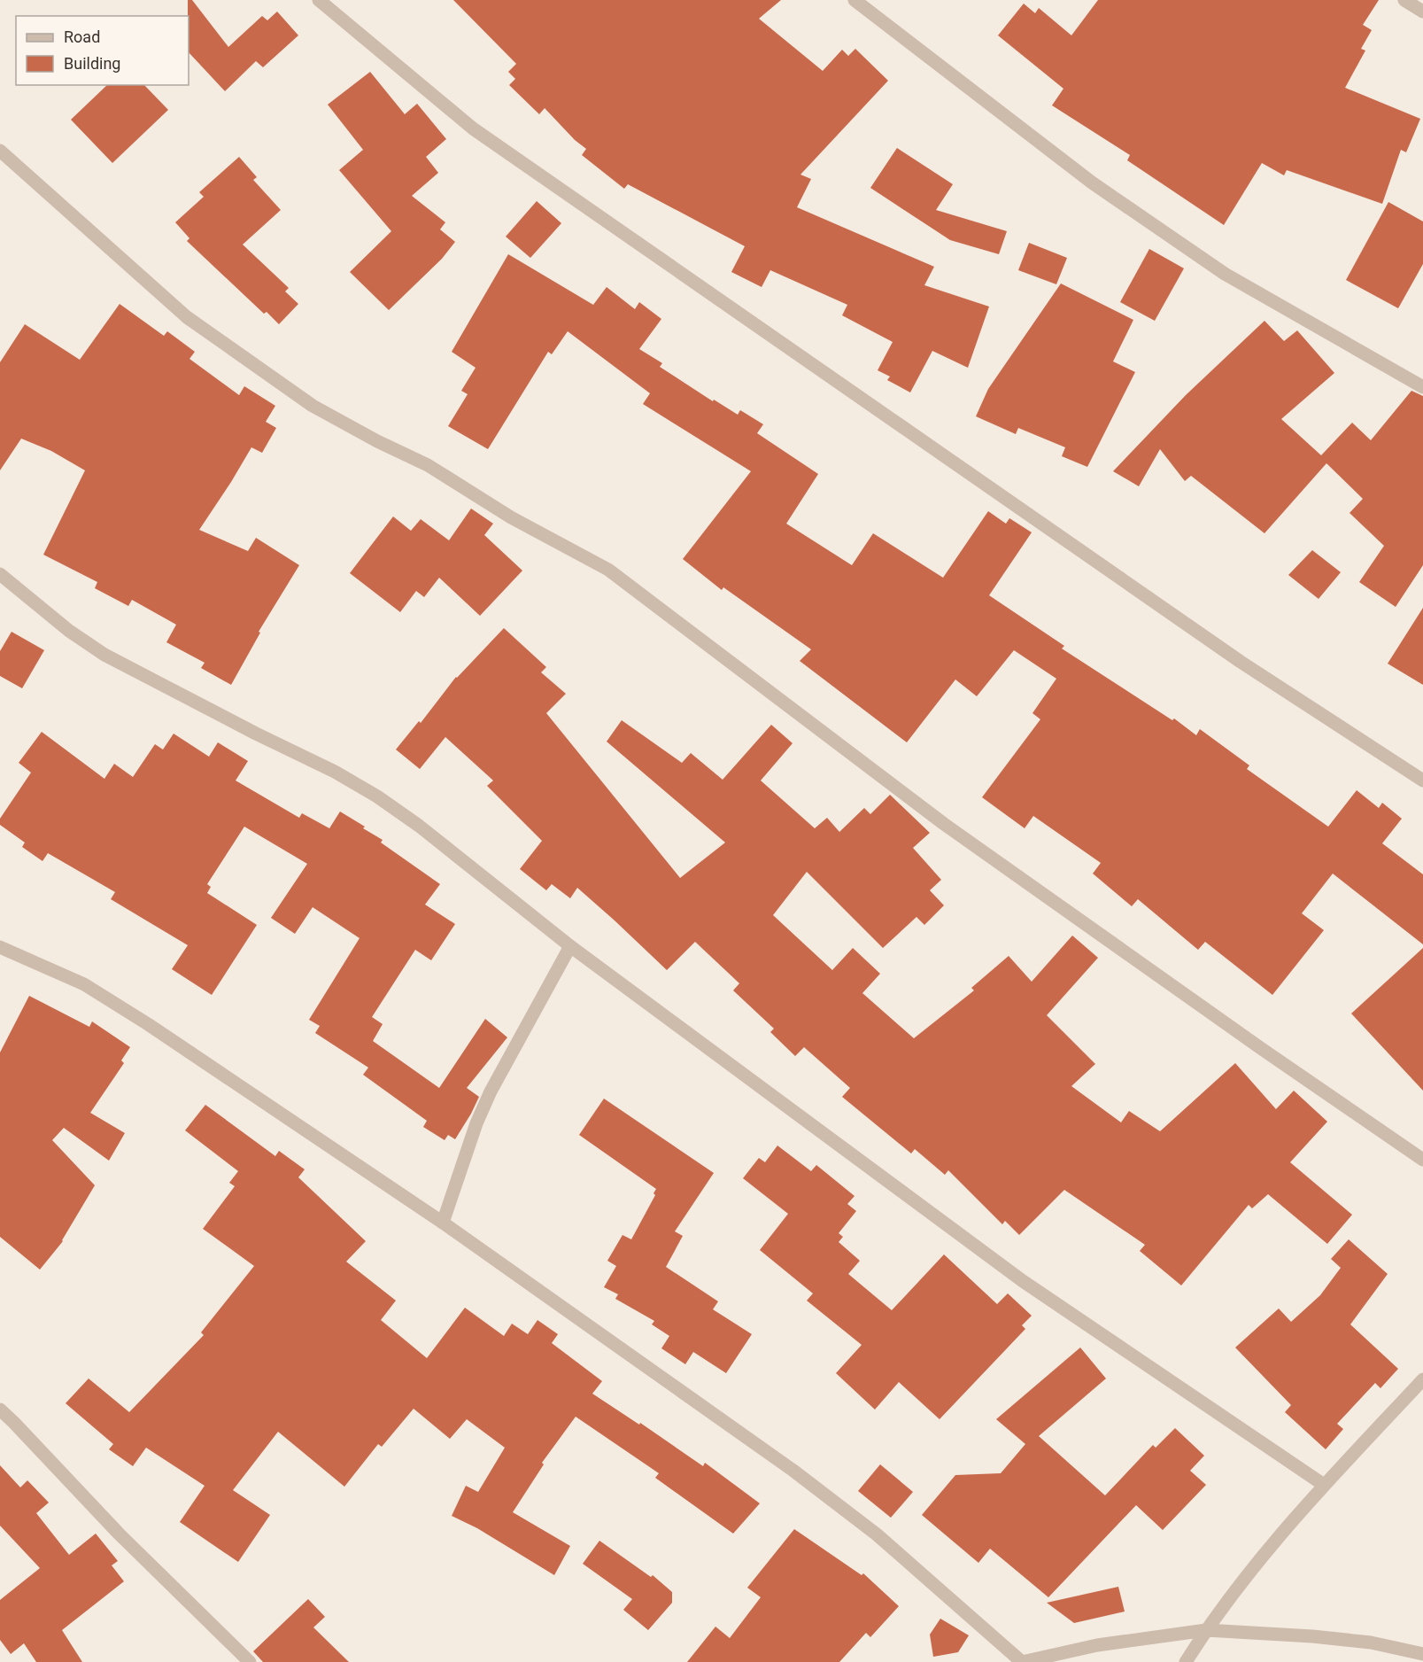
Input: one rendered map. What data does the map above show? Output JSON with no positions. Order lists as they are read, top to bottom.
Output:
{
  "legend": ["Road", "Building"]
}
